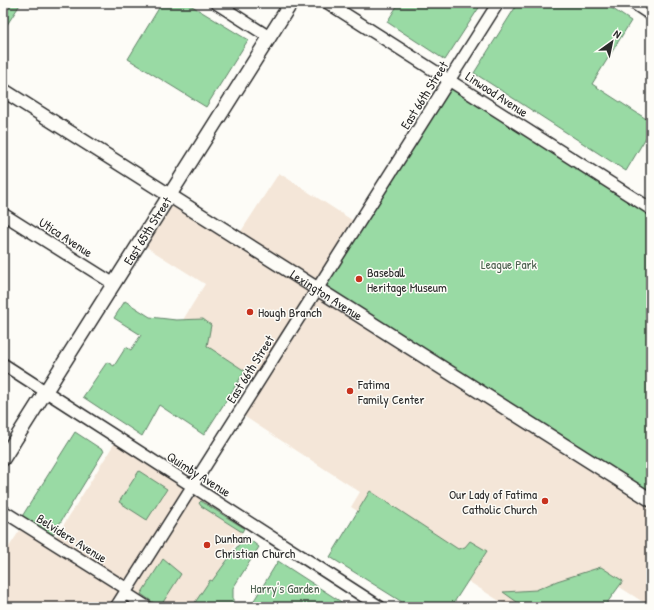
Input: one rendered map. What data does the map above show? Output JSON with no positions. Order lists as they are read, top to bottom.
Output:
{
  "streets": {
    "street": [
      "Linwood Avenue",
      "East 66th Street",
      "East 65th Street",
      "Utica Avenue",
      "Lexington Avenue",
      "Quimby Avenue",
      "Belvidere Avenue"
    ]
  },
  "crossings": [
    ["Linwood Avenue", "East 66th Street"],
    ["East 66th Street", "Lexington Avenue"],
    ["East 66th Street", "Quimby Avenue"],
    ["East 66th Street", "Belvidere Avenue"],
    ["East 65th Street", "Utica Avenue"],
    ["East 65th Street", "Lexington Avenue"],
    ["East 65th Street", "Quimby Avenue"]
  ],
  "parks": ["League Park", "Harry's Garden"],
  "places": [
    "Baseball Heritage Museum",
    "Hough Branch",
    "Fatima Family Center",
    "Our Lady of Fatima Catholic Church",
    "Dunham Christian Church"
  ],
  "north": "top right"
}
